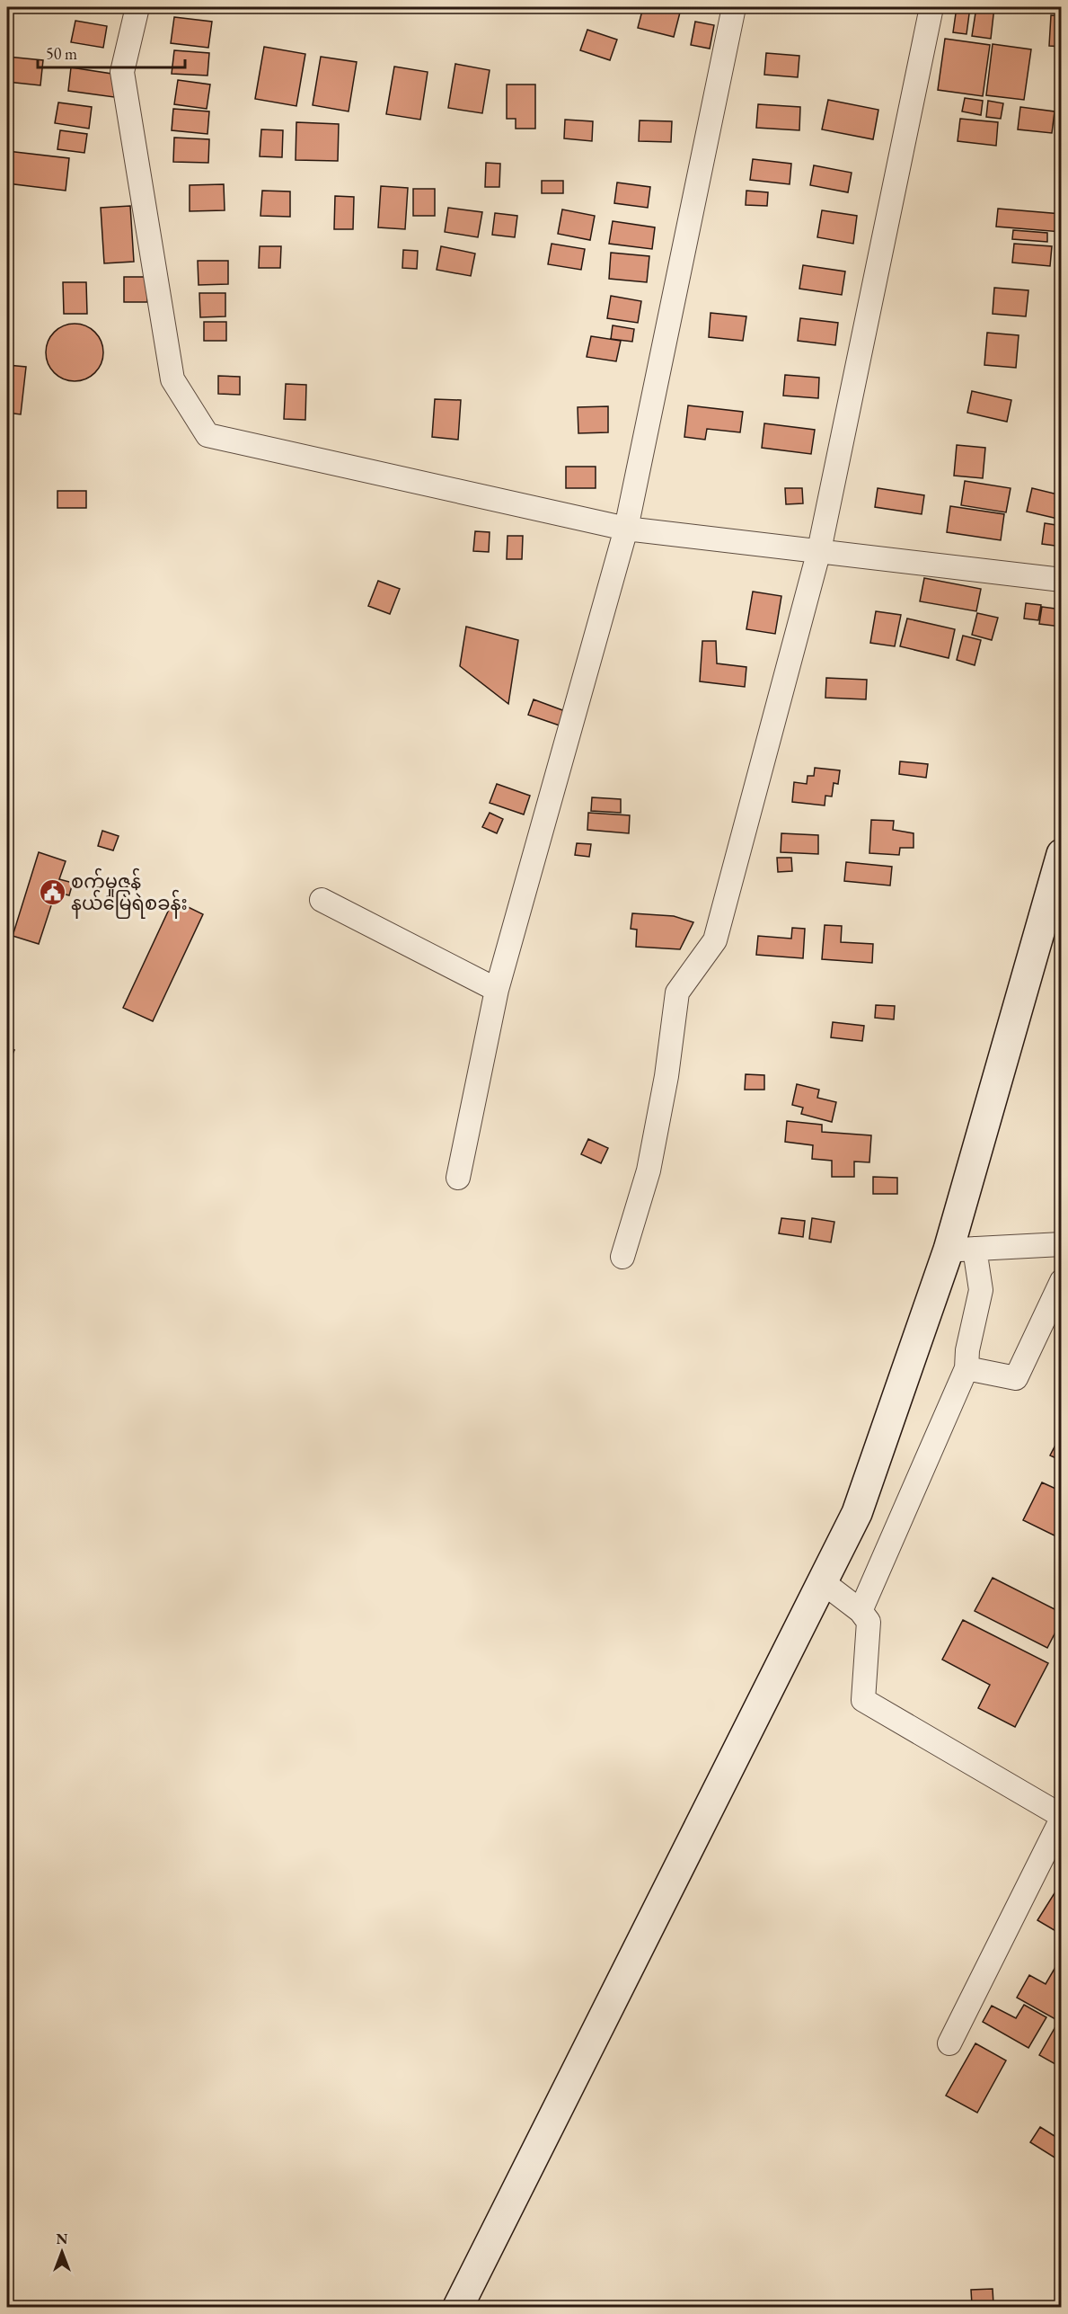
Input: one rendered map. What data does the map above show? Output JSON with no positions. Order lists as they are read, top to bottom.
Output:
{
  "places": {
    "public building": ["စက်မှုဇုန် နယ်မြေရဲစခန်း"]
  },
  "scale_bar": "50 m",
  "north": "top"
}
